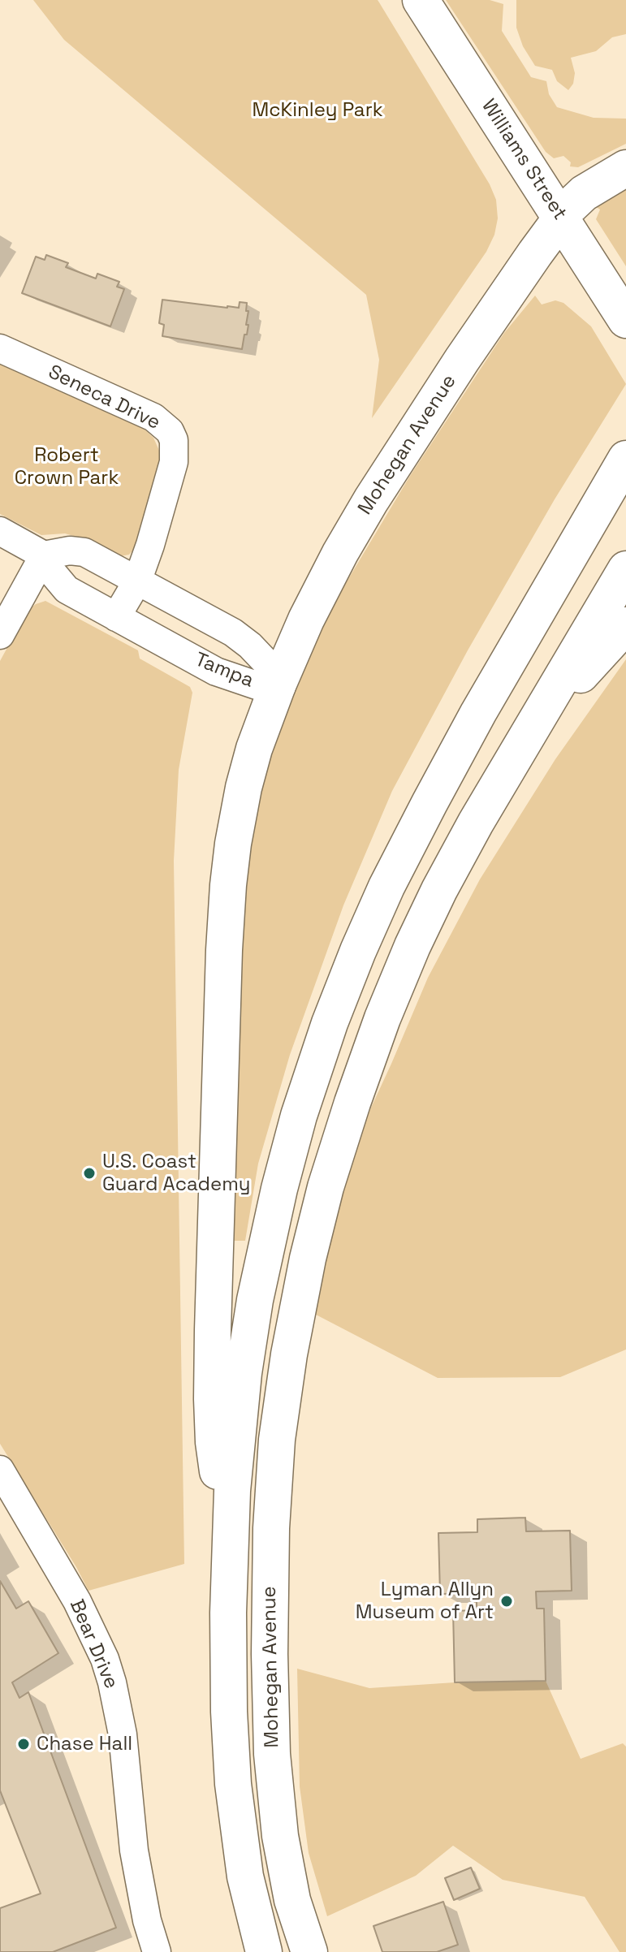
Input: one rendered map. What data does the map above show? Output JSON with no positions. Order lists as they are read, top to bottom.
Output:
{
  "streets": {
    "main road": ["Williams Street", "Mohegan Avenue"],
    "street": ["Seneca Drive", "Tampa", "Bear Drive"]
  },
  "crossings": [
    ["Williams Street", "Mohegan Avenue"],
    ["Seneca Drive", "Tampa"],
    ["Mohegan Avenue", "Tampa"]
  ],
  "parks": ["McKinley Park", "Robert Crown Park"],
  "places": ["U.S. Coast Guard Academy", "Lyman Allyn Museum of Art", "Chase Hall"]
}
